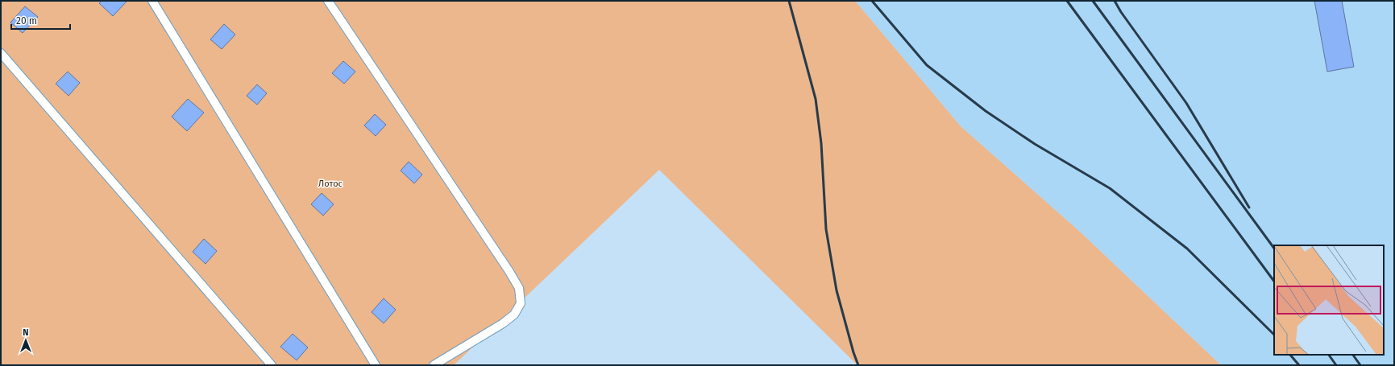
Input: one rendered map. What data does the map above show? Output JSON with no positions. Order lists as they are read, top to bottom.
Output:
{
  "parks": ["Лотос"],
  "scale_bar": "20 m",
  "north": "top"
}
